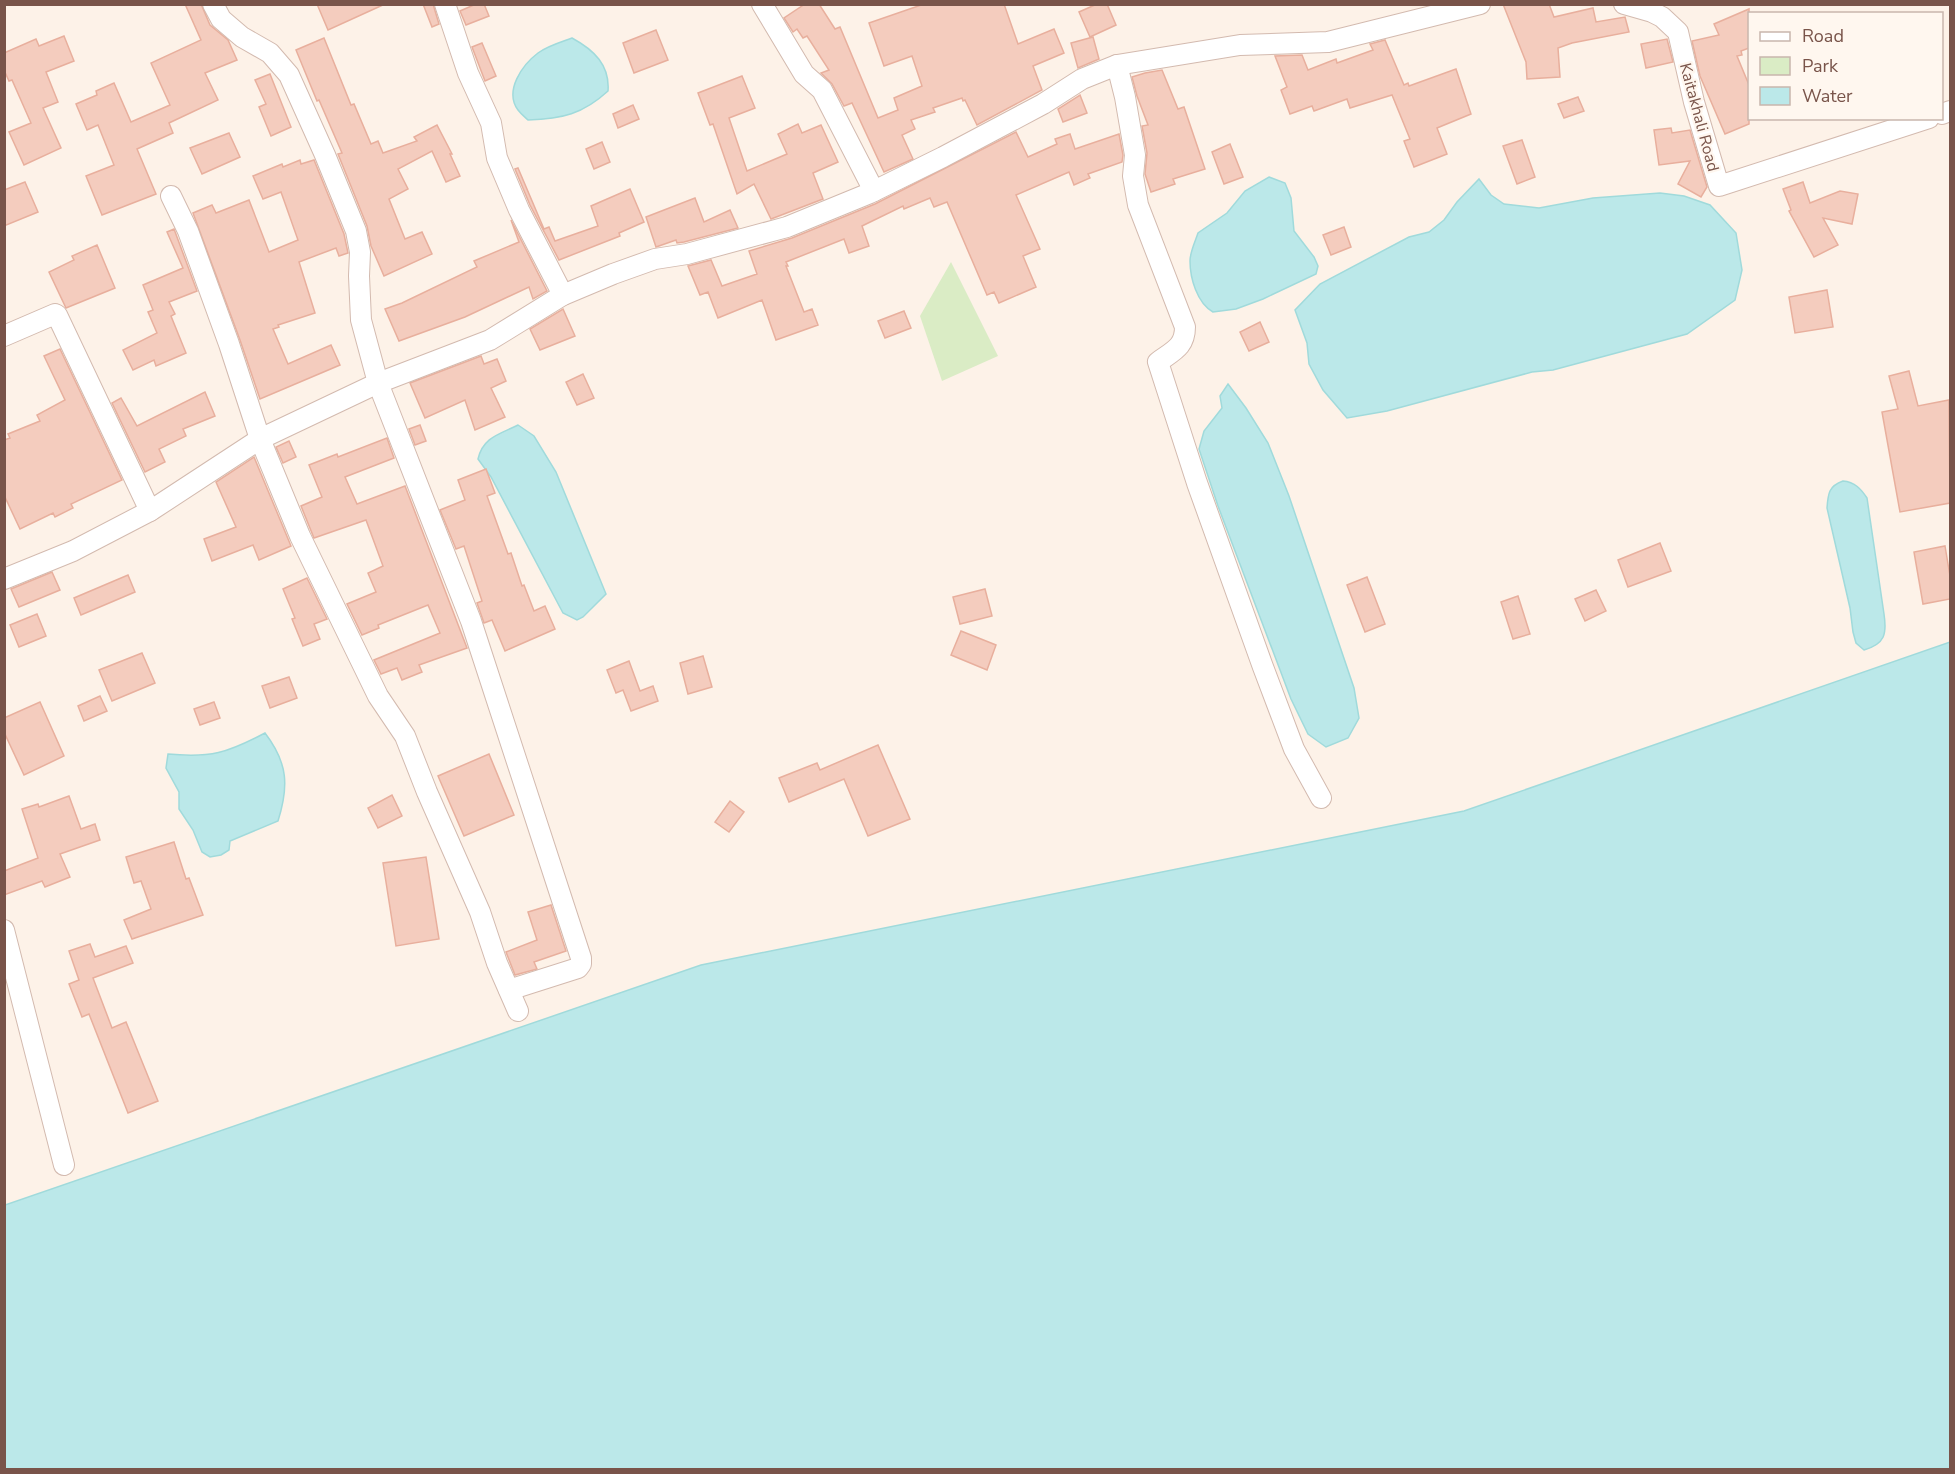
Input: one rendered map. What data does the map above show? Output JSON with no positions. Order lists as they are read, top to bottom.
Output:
{
  "streets": {
    "street": ["Kaitakhali Road"]
  },
  "legend": ["Road", "Park", "Water"]
}
